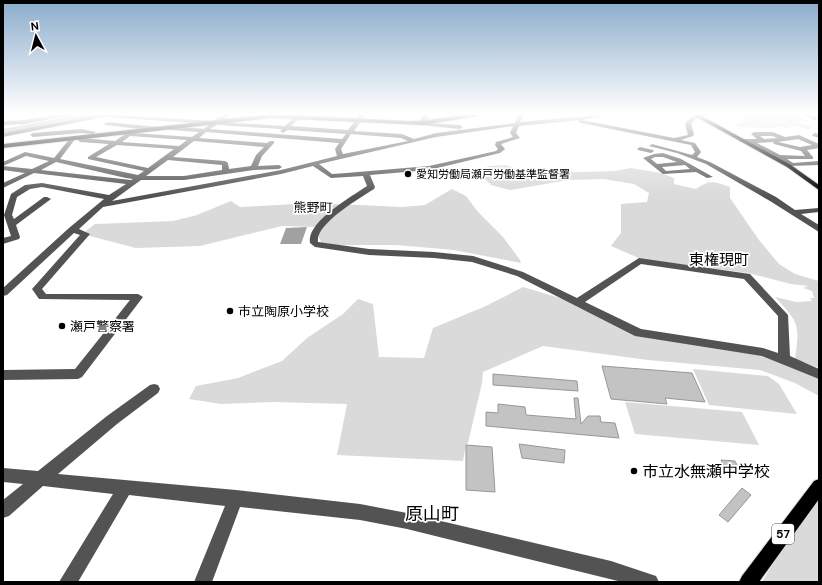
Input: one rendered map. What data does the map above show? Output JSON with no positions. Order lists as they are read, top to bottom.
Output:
{
  "streets": {
    "main road": ["57"]
  },
  "districts": ["熊野町", "東権現町", "原山町"],
  "places": [
    "愛知労働局瀬戸労働基準監督署",
    "市立陶原小学校",
    "瀬戸警察署",
    "市立水無瀬中学校"
  ],
  "north": "top"
}
